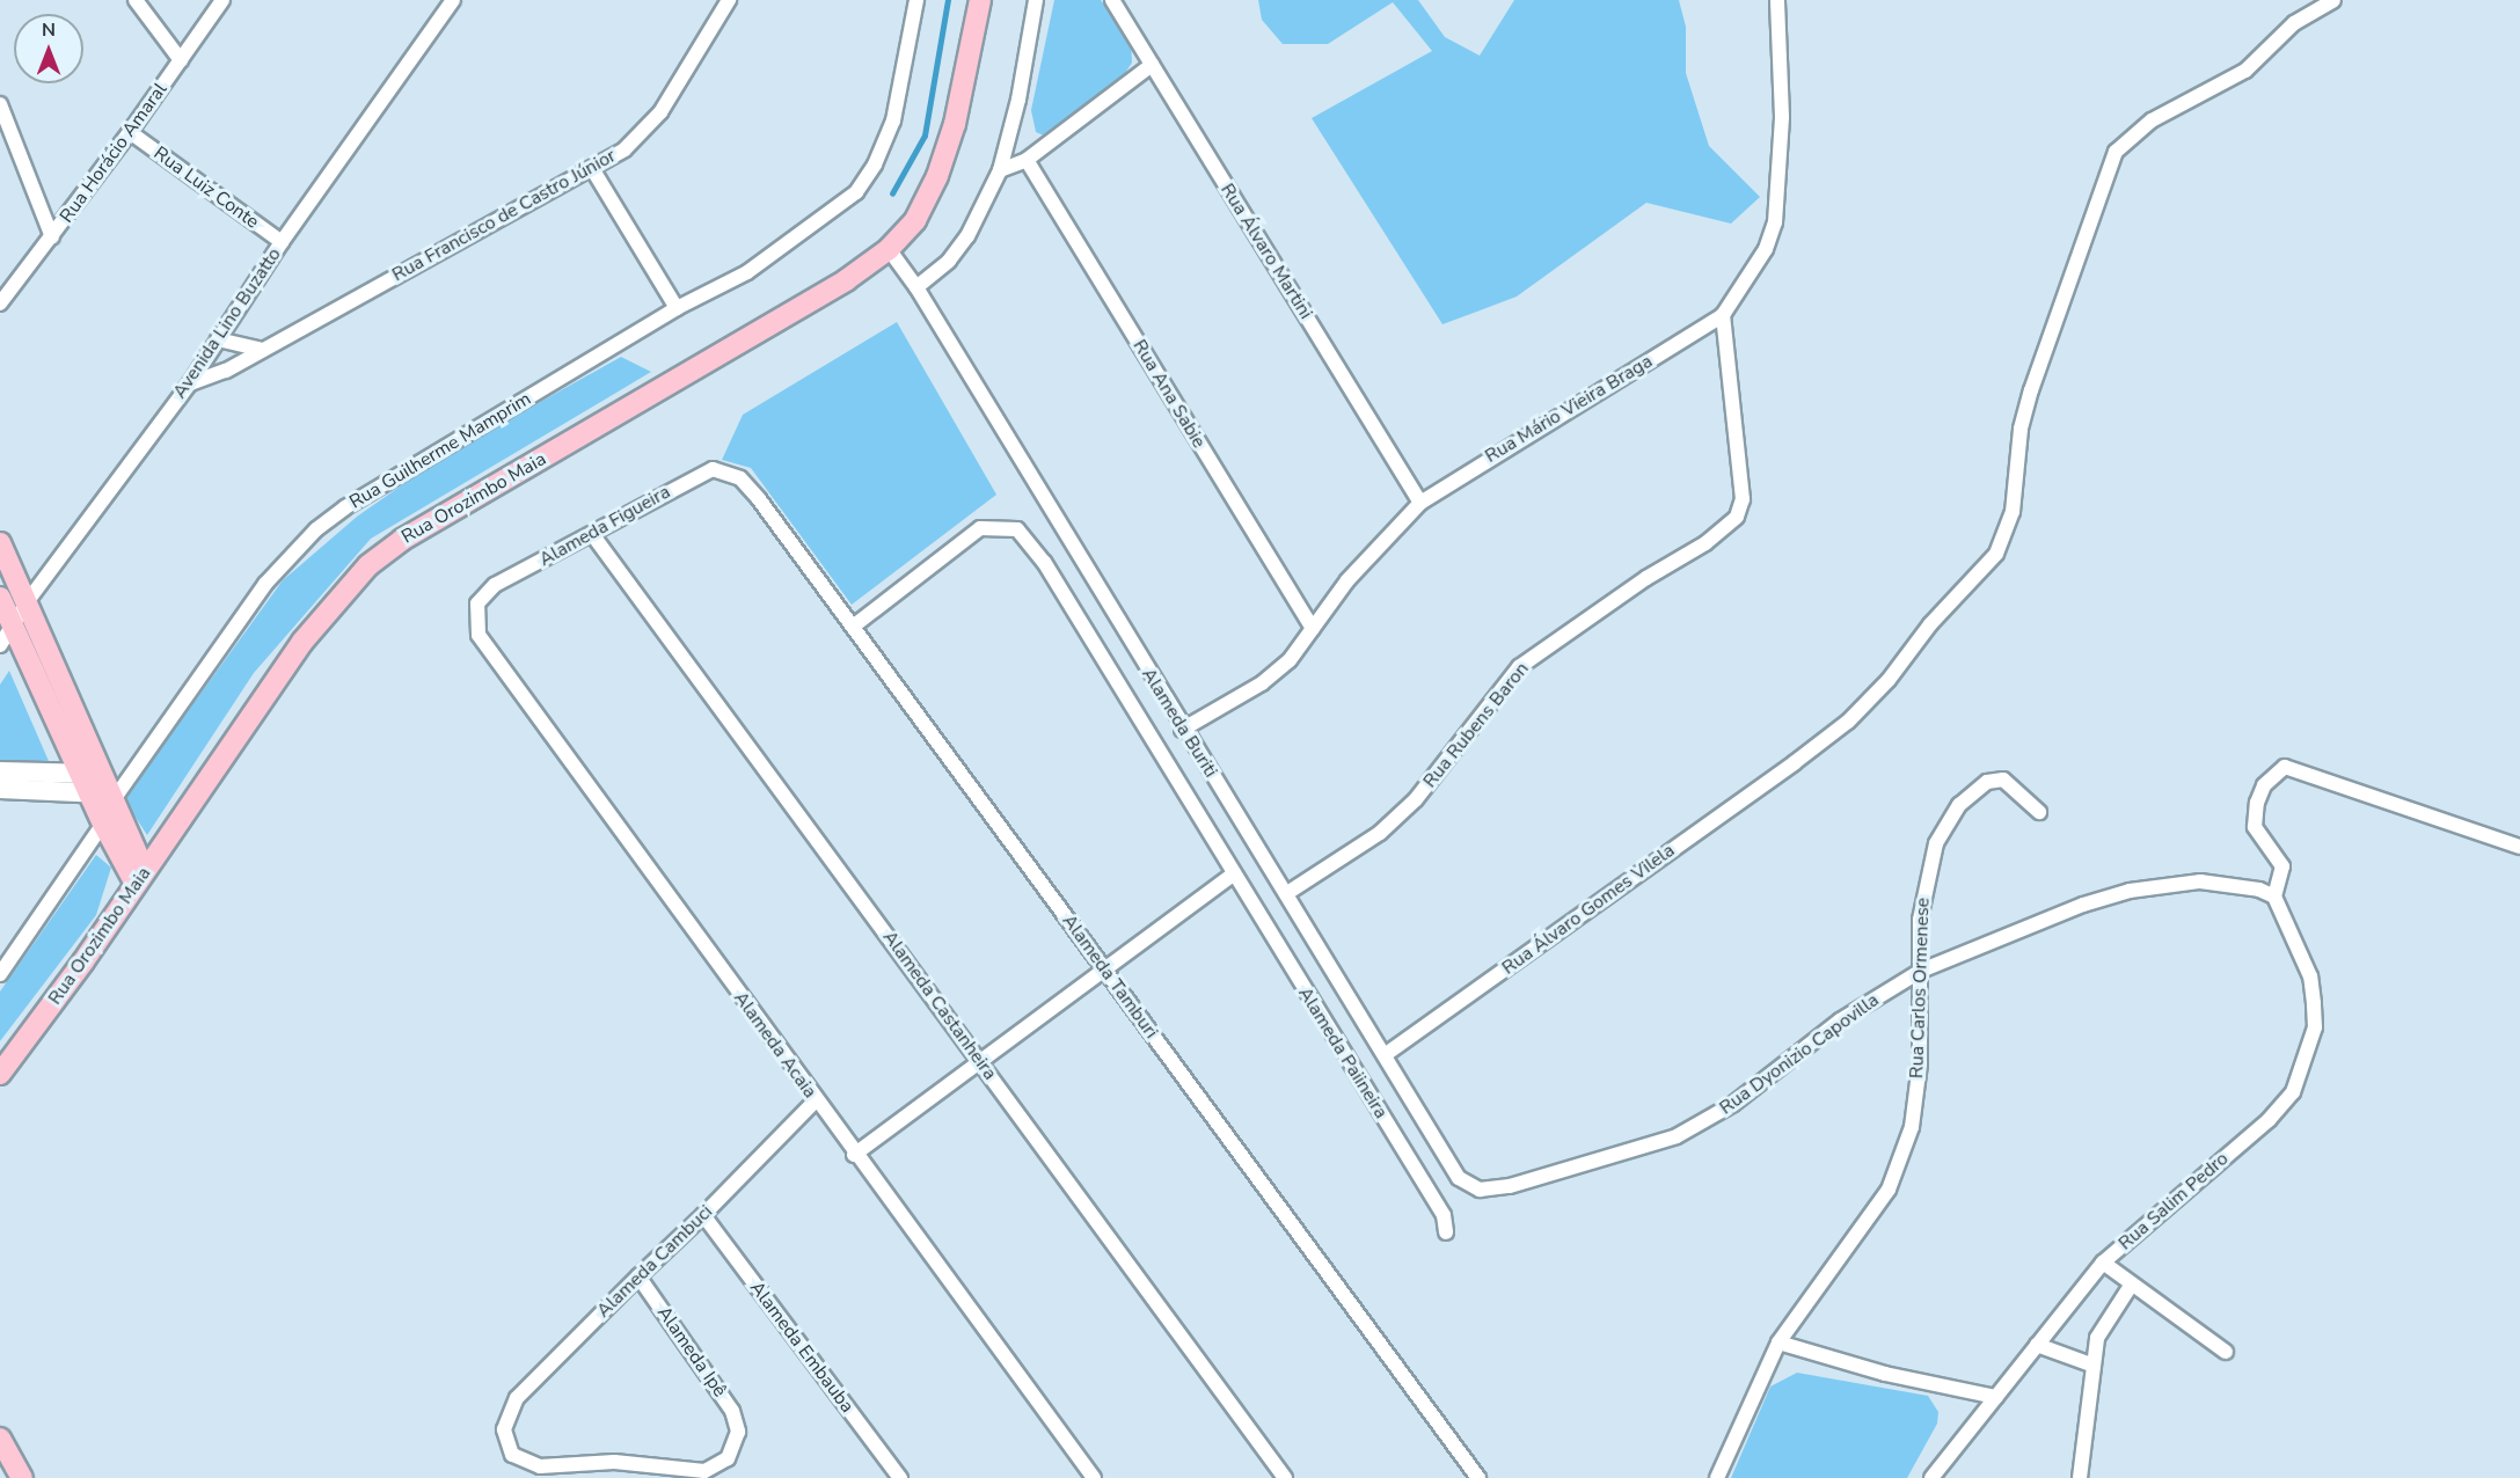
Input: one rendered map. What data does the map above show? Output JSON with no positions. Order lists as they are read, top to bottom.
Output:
{
  "streets": {
    "main road": ["Rua Orozimbo Maia"],
    "street": [
      "Rua Horácio Amaral",
      "Rua Luiz Conte",
      "Rua Francisco de Castro Júnior",
      "Rua Álvaro Martini",
      "Avenida Lino Buzatto",
      "Rua Ana Sabie",
      "Rua Mário Vieira Braga",
      "Rua Guilherme Mamprim",
      "Alameda Figueira",
      "Alameda Buriti",
      "Rua Rubens Baron",
      "Rua Álvaro Gomes Vilela",
      "Alameda Tamburi",
      "Rua Carlos Ormenese",
      "Alameda Castanheira",
      "Alameda Acaia",
      "Alameda Paiineira",
      "Rua Dyonizio Capovilla",
      "Rua Salim Pedro",
      "Alameda Cambuci",
      "Alameda Embauba",
      "Alameda Ipê"
    ]
  },
  "crossings": [
    ["Rua Horácio Amaral", "Rua Luiz Conte"],
    ["Rua Luiz Conte", "Avenida Lino Buzatto"],
    ["Rua Francisco de Castro Júnior", "Avenida Lino Buzatto"],
    ["Rua Álvaro Martini", "Rua Mário Vieira Braga"],
    ["Rua Ana Sabie", "Rua Mário Vieira Braga"],
    ["Rua Mário Vieira Braga", "Alameda Buriti"],
    ["Rua Mário Vieira Braga", "Rua Rubens Baron"],
    ["Rua Orozimbo Maia", "Alameda Buriti"],
    ["Alameda Figueira", "Alameda Tamburi"],
    ["Alameda Figueira", "Alameda Castanheira"],
    ["Alameda Figueira", "Alameda Acaia"],
    ["Alameda Buriti", "Rua Rubens Baron"],
    ["Alameda Buriti", "Rua Álvaro Gomes Vilela"],
    ["Alameda Buriti", "Rua Dyonizio Capovilla"],
    ["Alameda Tamburi", "Alameda Paiineira"],
    ["Rua Carlos Ormenese", "Rua Dyonizio Capovilla"],
    ["Alameda Acaia", "Alameda Cambuci"],
    ["Rua Dyonizio Capovilla", "Rua Salim Pedro"],
    ["Alameda Cambuci", "Alameda Embauba"],
    ["Alameda Cambuci", "Alameda Ipê"]
  ],
  "north": "top"
}
